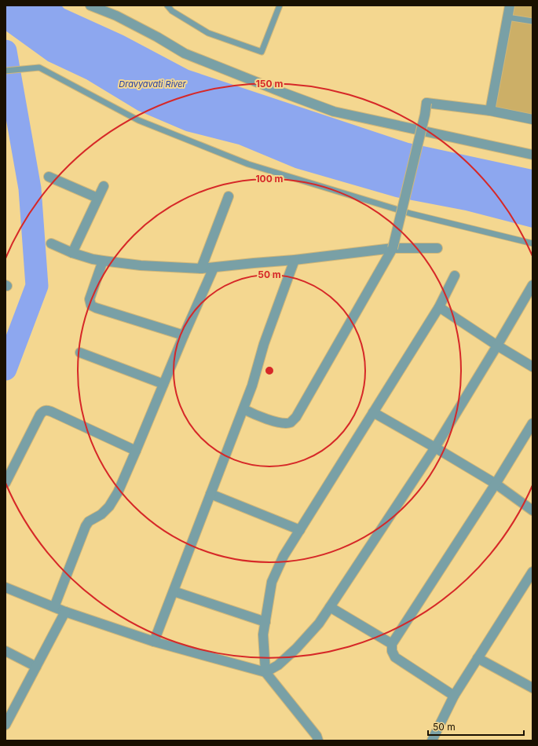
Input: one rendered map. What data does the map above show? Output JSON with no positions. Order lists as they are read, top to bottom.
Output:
{
  "water": ["Dravyavati River"],
  "scale_bar": "50 m",
  "rings": ["150 m", "100 m", "50 m"]
}
